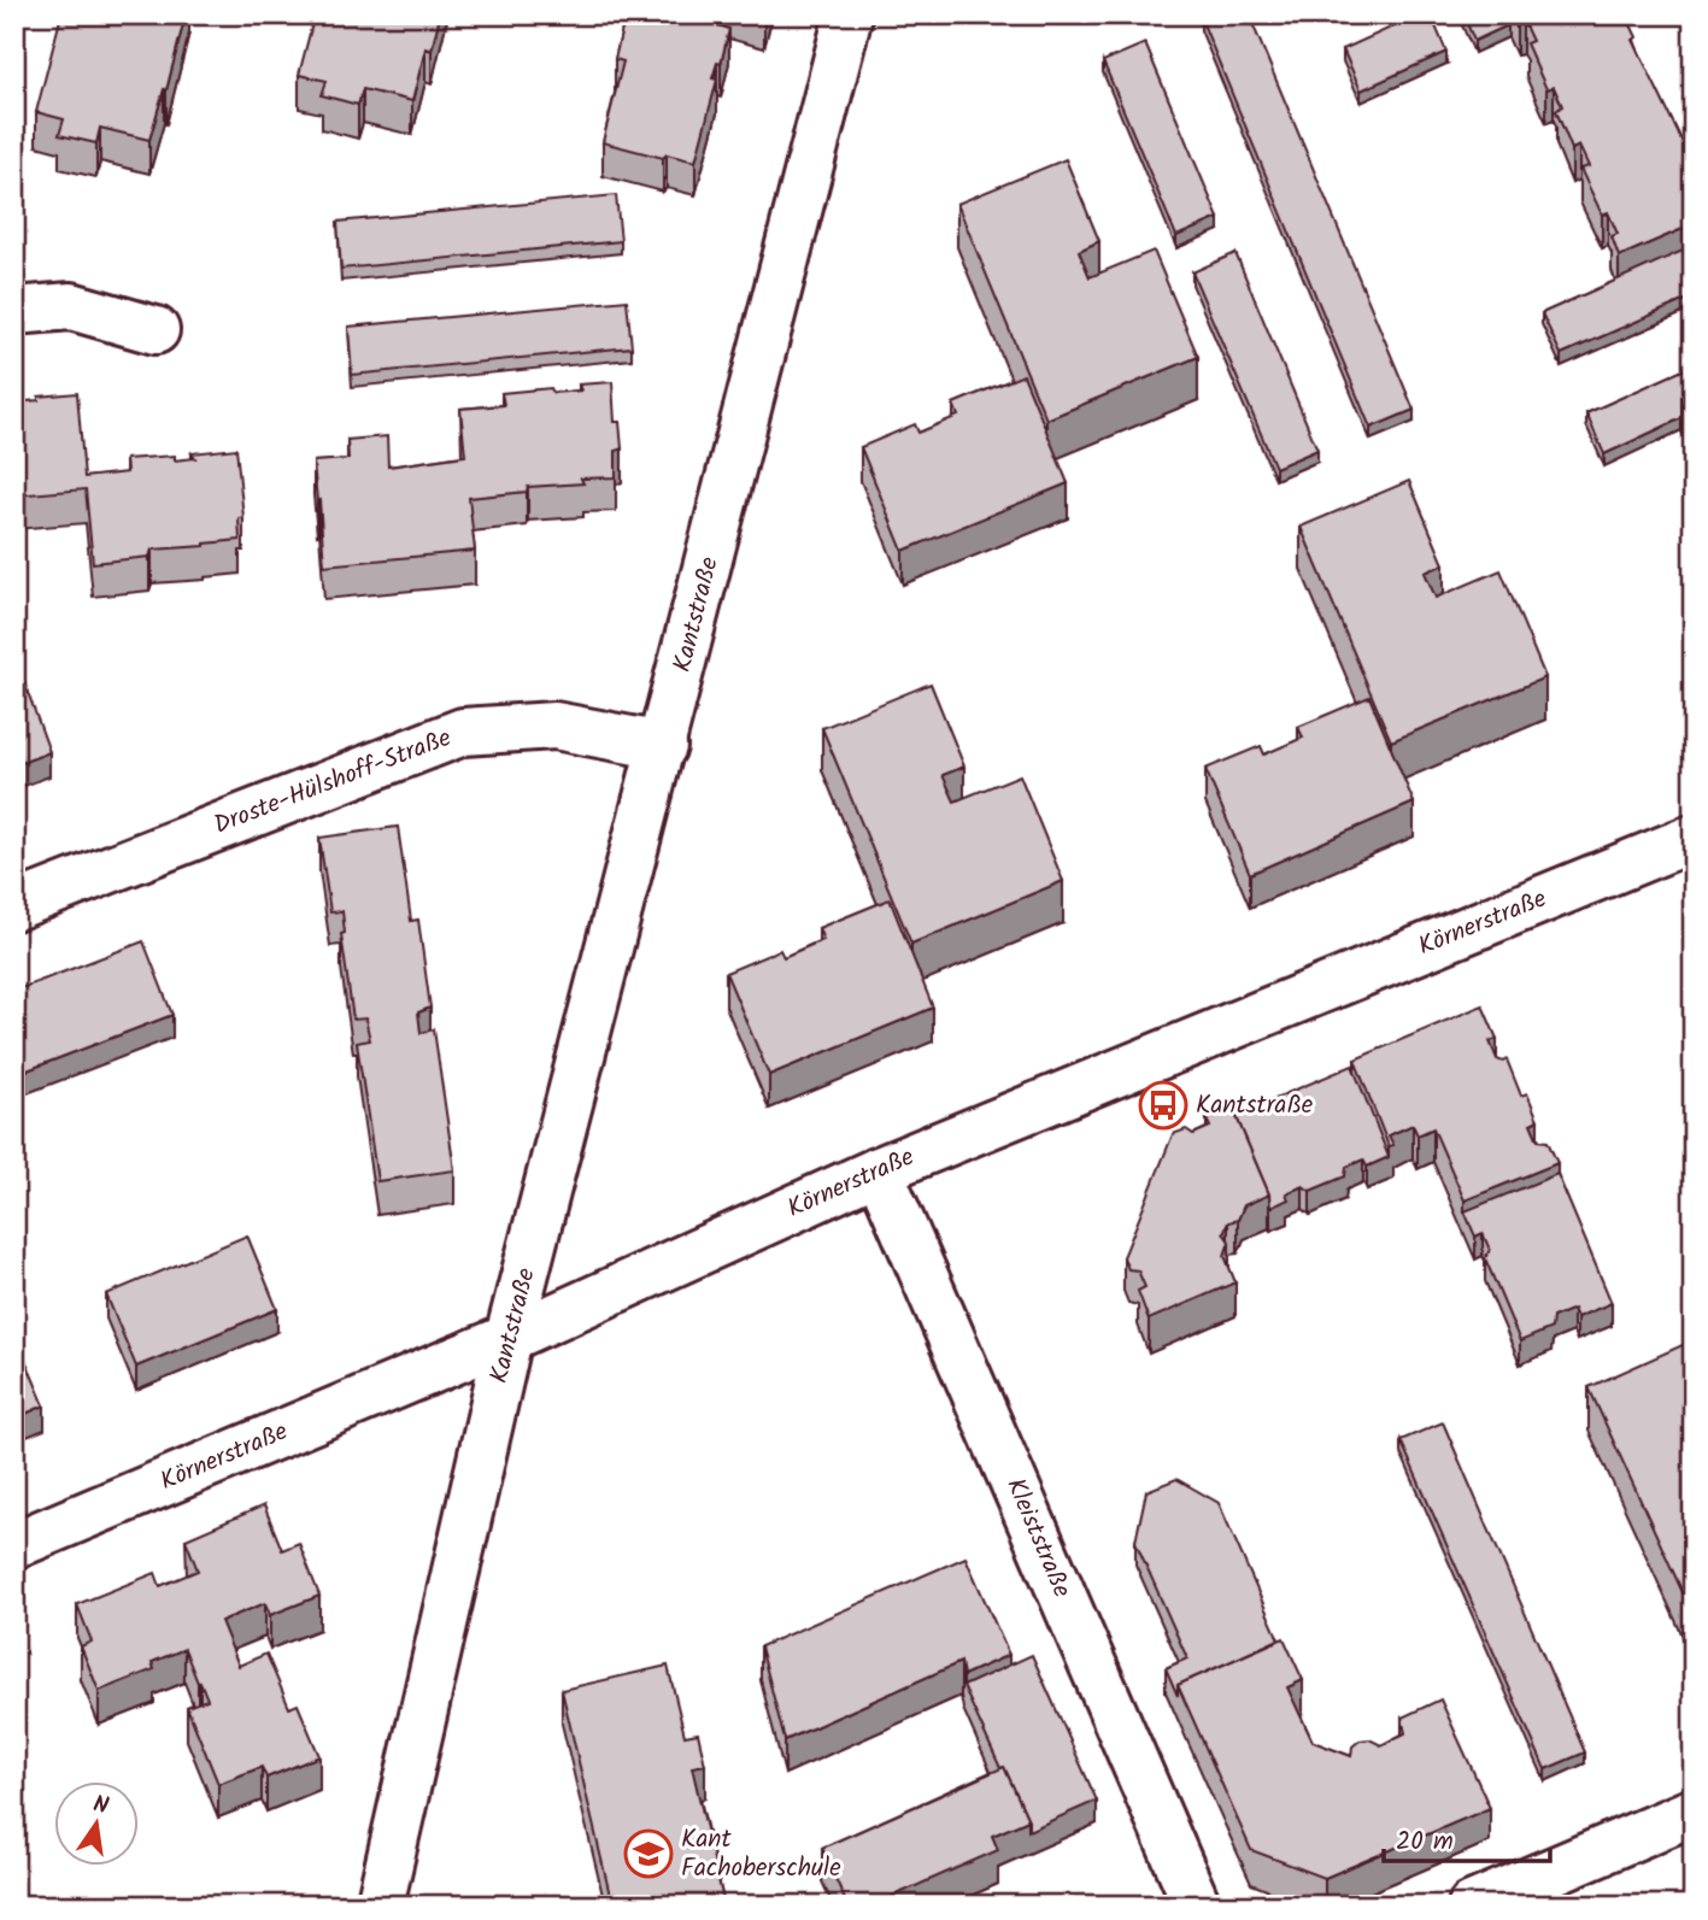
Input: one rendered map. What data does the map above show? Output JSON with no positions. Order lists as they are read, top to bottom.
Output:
{
  "streets": {
    "street": [
      "Kantstraße",
      "Droste-Hülshoff-Straße",
      "Körnerstraße",
      "Kleiststraße"
    ]
  },
  "crossings": [
    ["Kantstraße", "Droste-Hülshoff-Straße"],
    ["Kantstraße", "Körnerstraße"],
    ["Körnerstraße", "Kleiststraße"]
  ],
  "places": {
    "bus stop": ["Kantstraße"],
    "school or university": ["Kant Fachoberschule"]
  },
  "scale_bar": "20 m",
  "north": "top"
}
